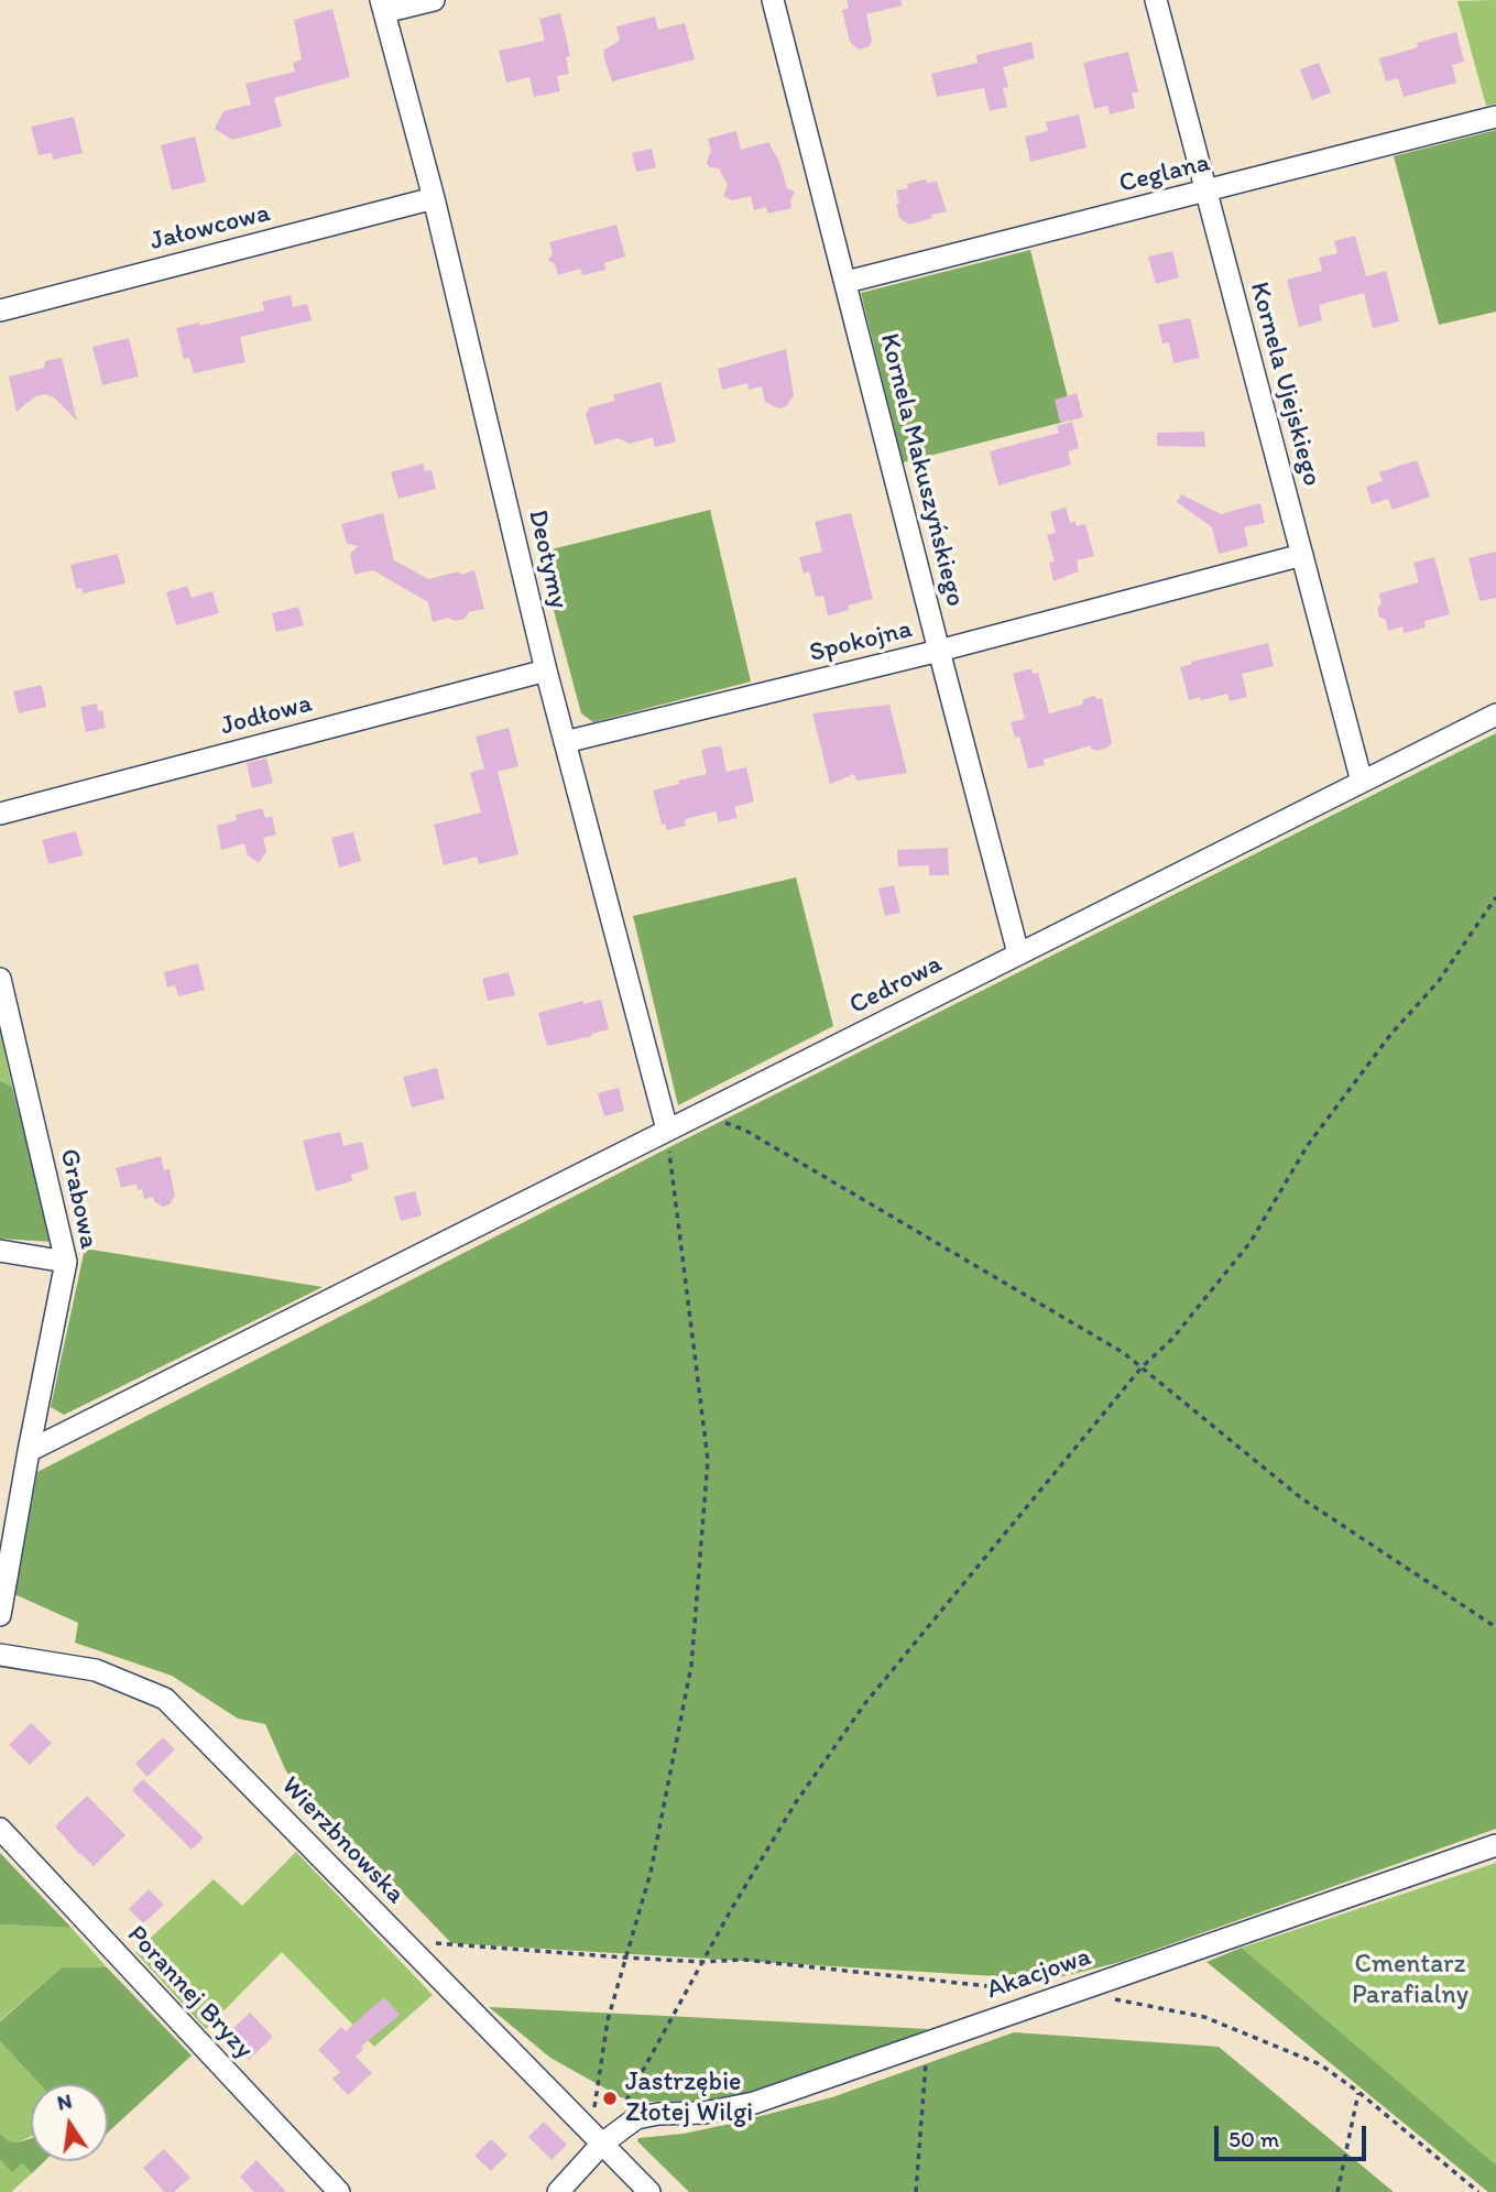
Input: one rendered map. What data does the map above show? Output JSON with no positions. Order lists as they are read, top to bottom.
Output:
{
  "streets": {
    "street": [
      "Ceglana",
      "Jałowcowa",
      "Kornela Ujejskiego",
      "Kornela Makuszyńskiego",
      "Deotymy",
      "Spokojna",
      "Jodłowa",
      "Cedrowa",
      "Grabowa",
      "Wierzbnowska",
      "Akacjowa",
      "Porannej Bryzy"
    ]
  },
  "crossings": [
    ["Ceglana", "Kornela Ujejskiego"],
    ["Ceglana", "Kornela Makuszyńskiego"],
    ["Jałowcowa", "Deotymy"],
    ["Kornela Ujejskiego", "Spokojna"],
    ["Kornela Ujejskiego", "Cedrowa"],
    ["Kornela Makuszyńskiego", "Spokojna"],
    ["Kornela Makuszyńskiego", "Cedrowa"],
    ["Deotymy", "Spokojna"],
    ["Deotymy", "Jodłowa"],
    ["Deotymy", "Cedrowa"],
    ["Cedrowa", "Grabowa"],
    ["Wierzbnowska", "Akacjowa"]
  ],
  "parks": ["Cmentarz Parafialny"],
  "places": ["Jastrzębie Złotej Wilgi"],
  "scale_bar": "50 m",
  "north": "top"
}
